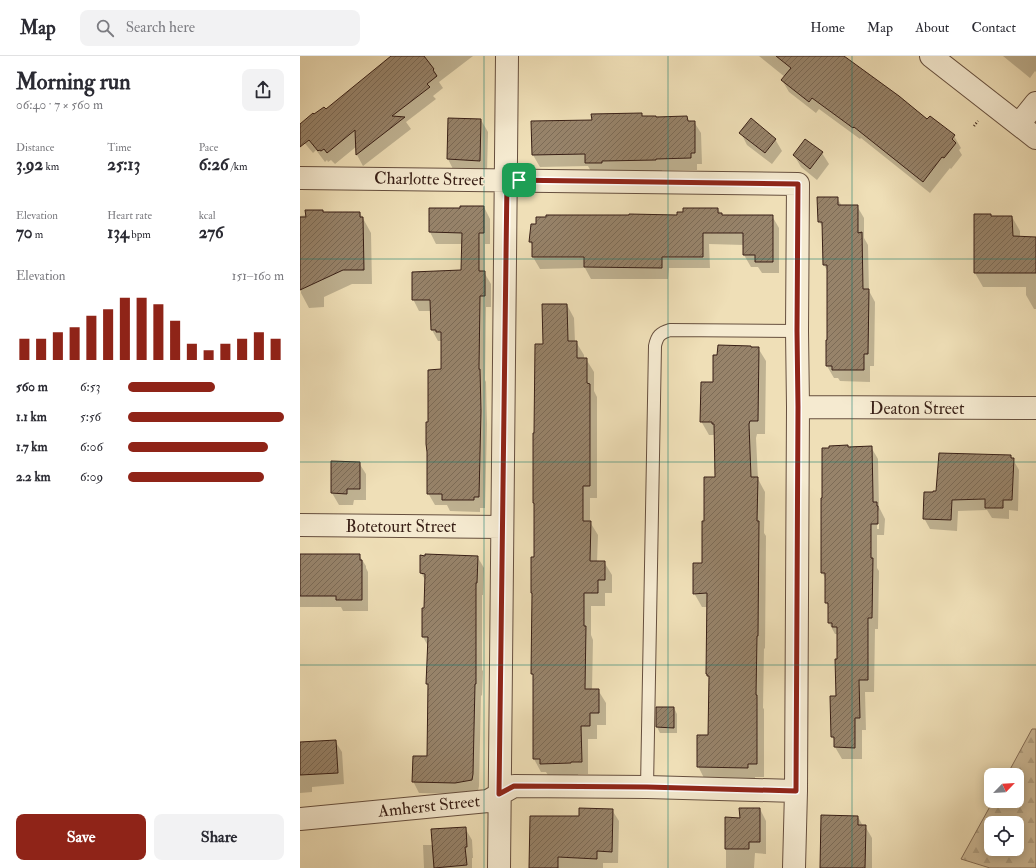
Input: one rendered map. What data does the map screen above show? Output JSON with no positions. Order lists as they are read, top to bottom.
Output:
{
  "streets": {
    "street": [
      "Charlotte Street",
      "Deaton Street",
      "Botetourt Street",
      "Amherst Street"
    ]
  },
  "north": "top right",
  "page": {
    "header": "Map",
    "search": "Search here",
    "nav": [
      "Home",
      "Map",
      "About",
      "Contact"
    ],
    "heading": ["Morning run", "06:40 · 7 × 560 m"],
    "stats": [
      ["Distance", "3.92 km"],
      ["Time", "25:13"],
      ["Pace", "6:26 /km"],
      ["Elevation", "70 m"],
      ["Heart rate", "134 bpm"],
      ["kcal", "276"]
    ],
    "chart": ["Elevation", "151–160 m"],
    "list": [
      {
        "name": "560 m",
        "note": "6:53"
      },
      {
        "name": "1.1 km",
        "note": "5:56"
      },
      {
        "name": "1.7 km",
        "note": "6:06"
      },
      {
        "name": "2.2 km",
        "note": "6:09"
      }
    ],
    "buttons": ["Save", "Share"]
  }
}
